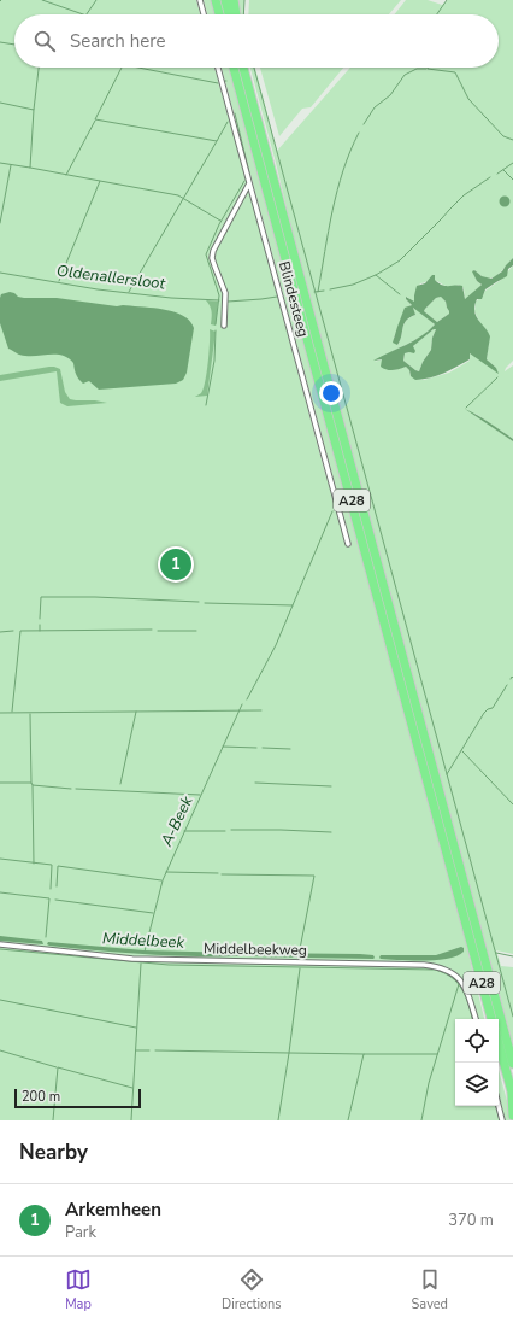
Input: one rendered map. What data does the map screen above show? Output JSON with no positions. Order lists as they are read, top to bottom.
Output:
{
  "streets": {
    "highway": ["A28"],
    "street": ["Blindesteeg", "Middelbeekweg"]
  },
  "water": ["Oldenallersloot", "A-Beek", "Middelbeek"],
  "scale_bar": "200 m",
  "page": {
    "search": "Search here",
    "pins": "1",
    "scale": "200 m",
    "heading": "Nearby",
    "list": [
      {
        "mark": "1",
        "name": "Arkemheen",
        "note": "Park",
        "value": "370 m"
      }
    ],
    "nav": ["Map", "Directions", "Saved"]
  }
}
